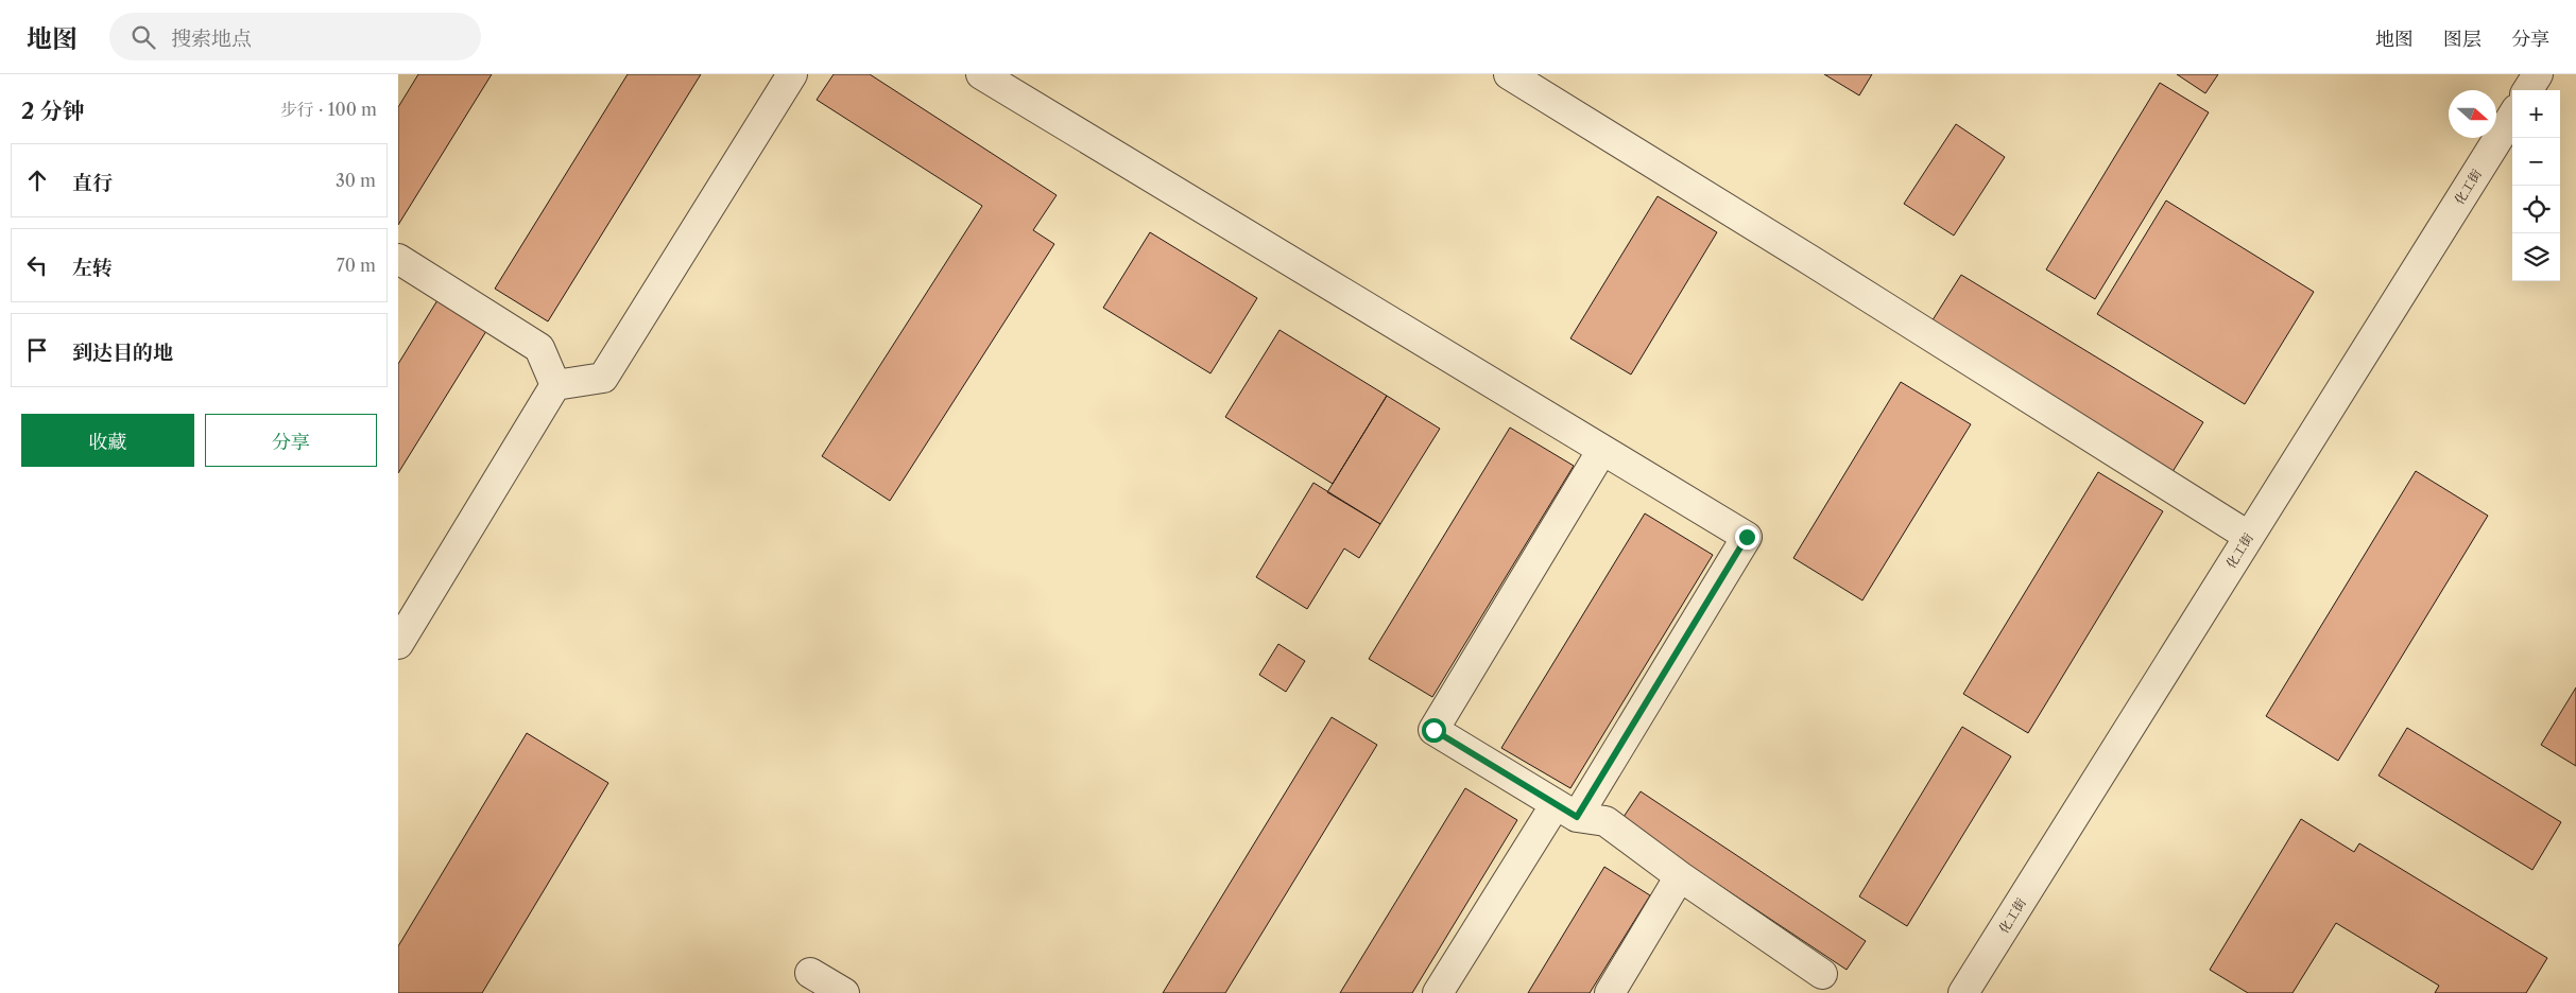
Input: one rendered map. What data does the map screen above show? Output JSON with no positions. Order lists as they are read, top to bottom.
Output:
{
  "streets": {
    "street": ["化工街"]
  },
  "north": "right",
  "page": {
    "header": "地图",
    "search": "搜索地点",
    "nav": ["地图", "图层", "分享"],
    "heading": ["2 分钟", "步行 · 100 m"],
    "map_buttons": ["+", "−"],
    "list": [
      ["直行", "30 m"],
      ["左转", "70 m"],
      "到达目的地"
    ],
    "buttons": ["收藏", "分享"]
  }
}
